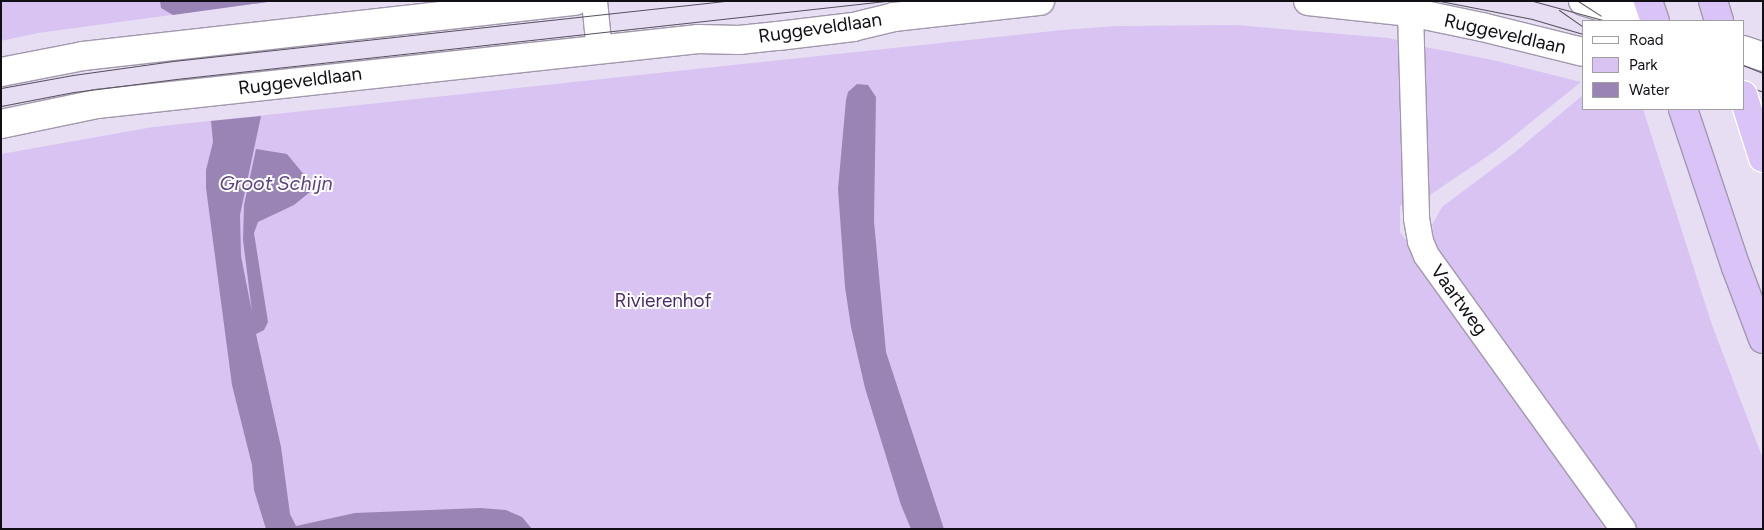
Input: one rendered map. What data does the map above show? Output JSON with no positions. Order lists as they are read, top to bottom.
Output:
{
  "streets": {
    "street": ["Ruggeveldlaan", "Vaartweg"]
  },
  "crossings": [
    ["Ruggeveldlaan", "Vaartweg"]
  ],
  "water": ["Groot Schijn"],
  "parks": ["Rivierenhof"],
  "legend": ["Road", "Park", "Water"]
}
